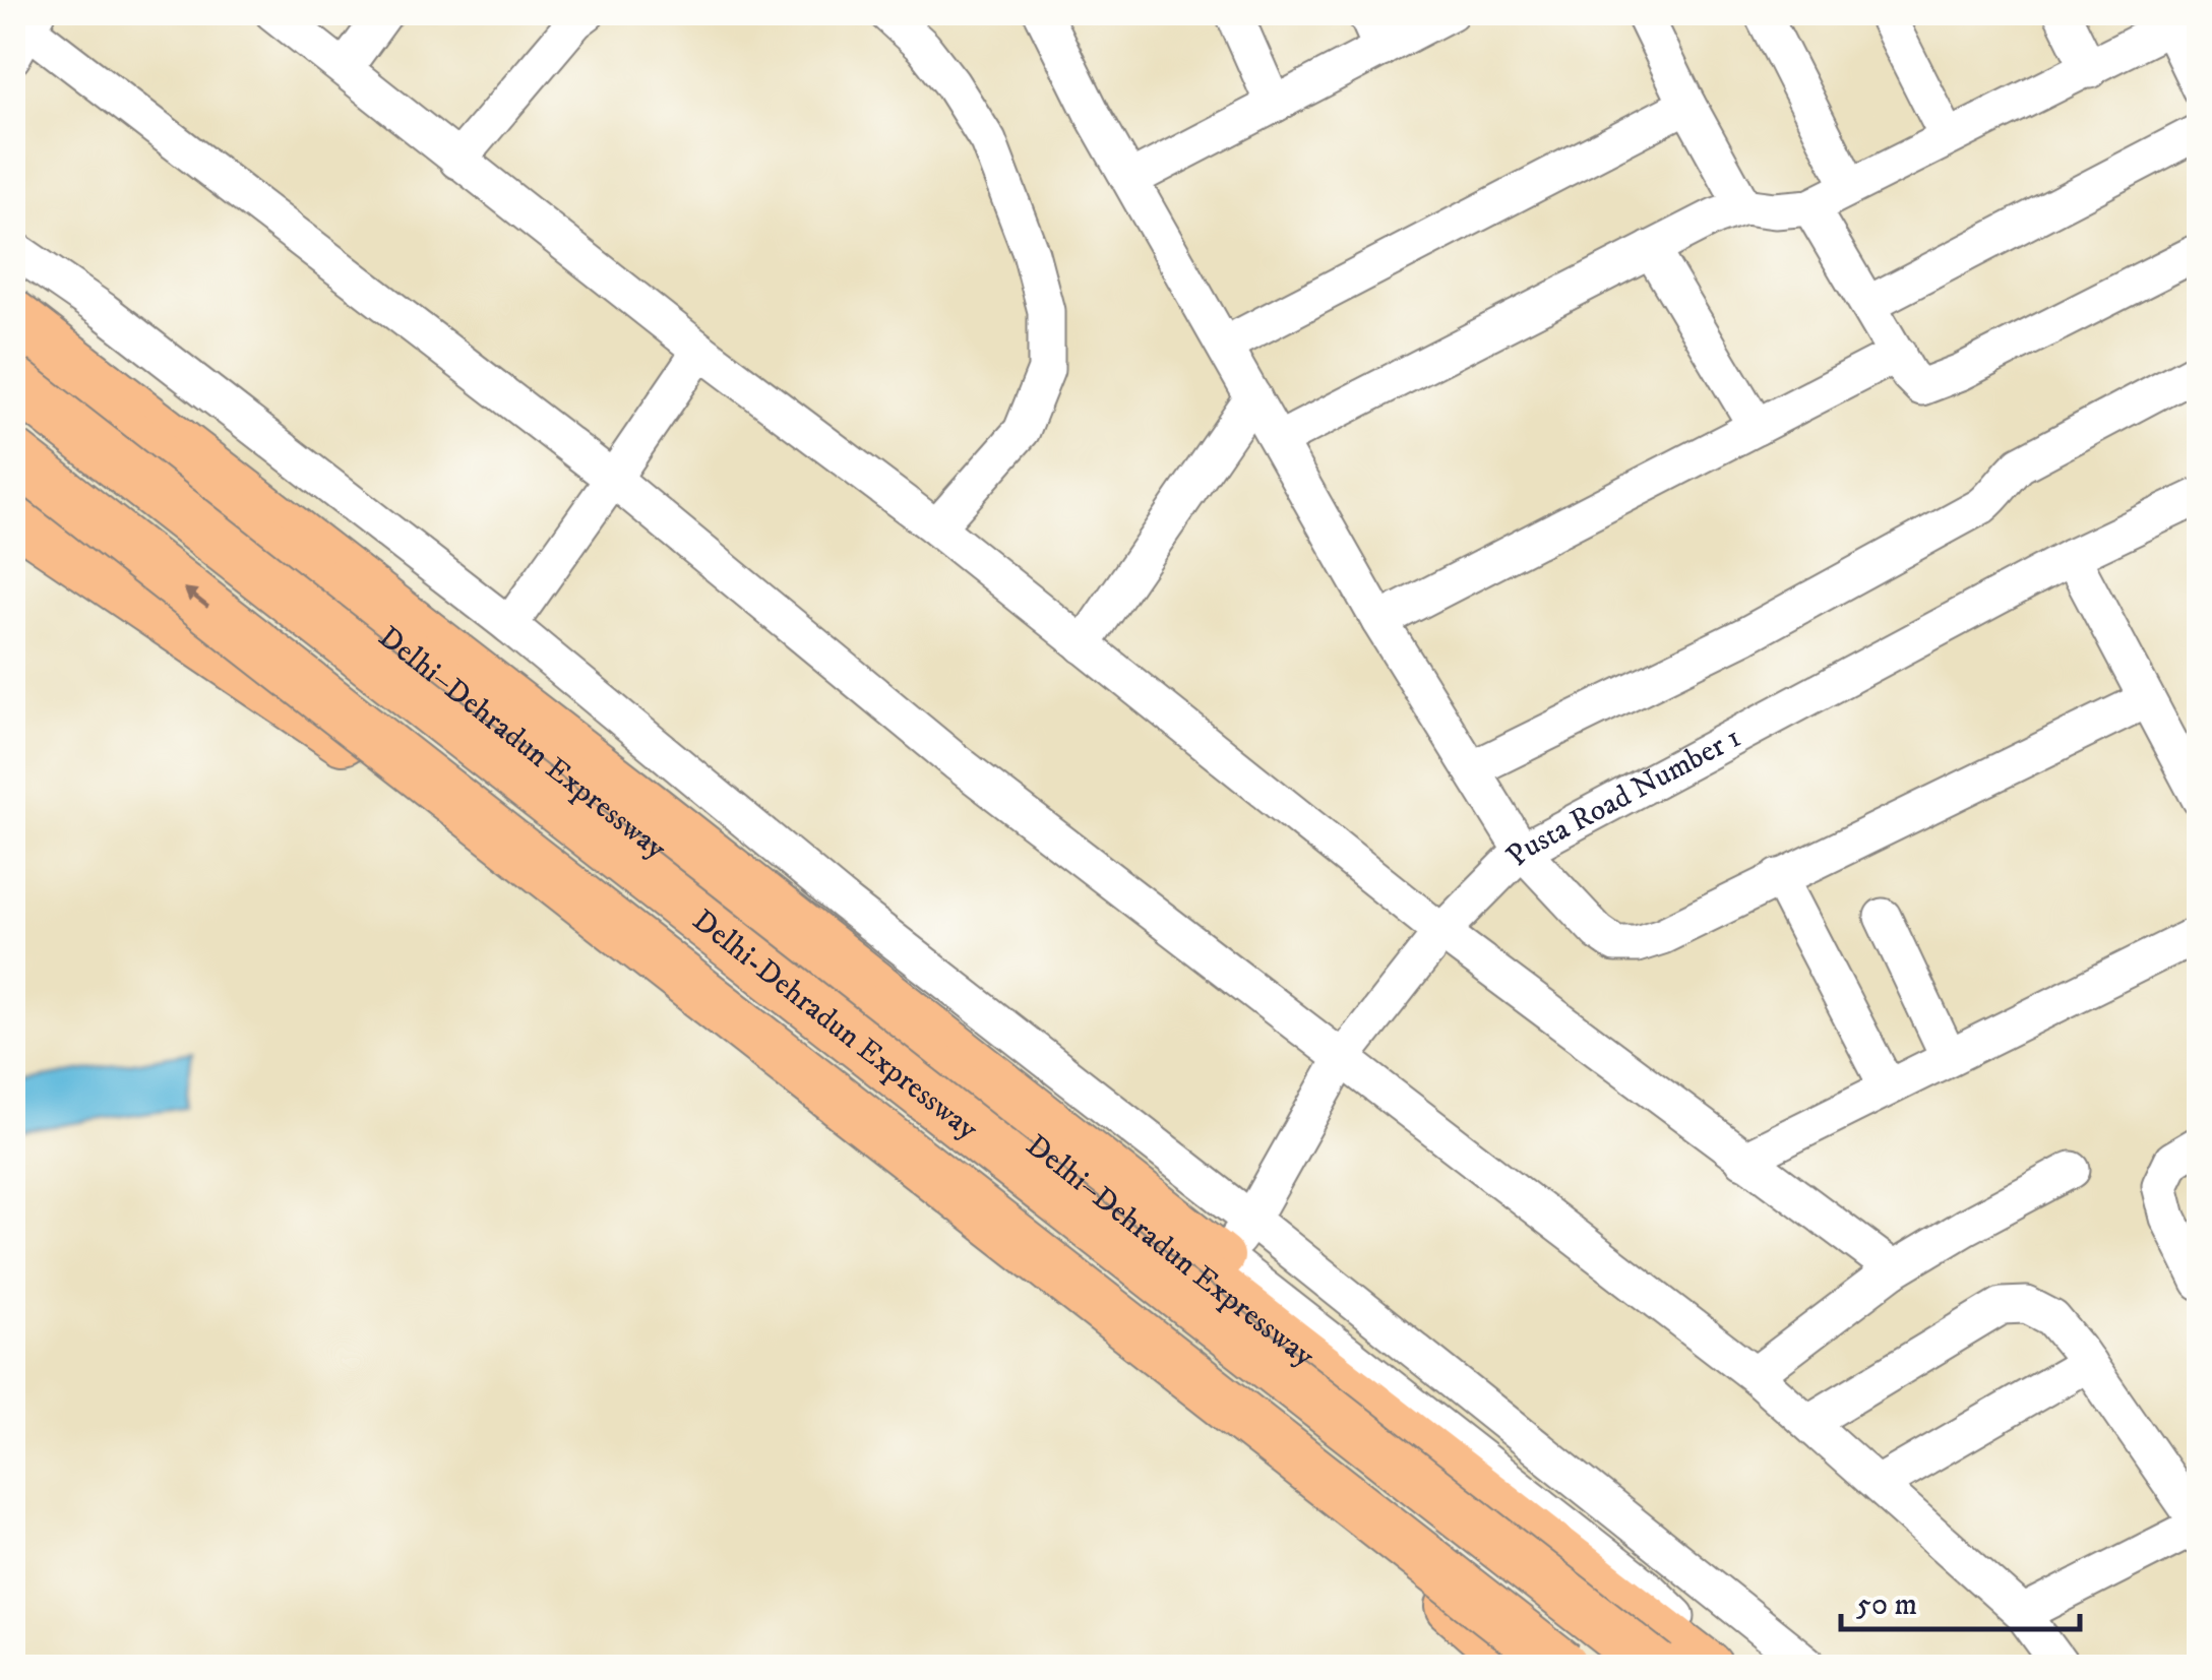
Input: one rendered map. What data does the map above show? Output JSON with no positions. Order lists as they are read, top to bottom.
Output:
{
  "streets": {
    "highway": ["Delhi–Dehradun Expressway", "Delhi-Dehradun Expressway"],
    "street": ["Pusta Road Number 1"]
  },
  "crossings": [
    ["Delhi–Dehradun Expressway", "Pusta Road Number 1"]
  ],
  "scale_bar": "50 m"
}
